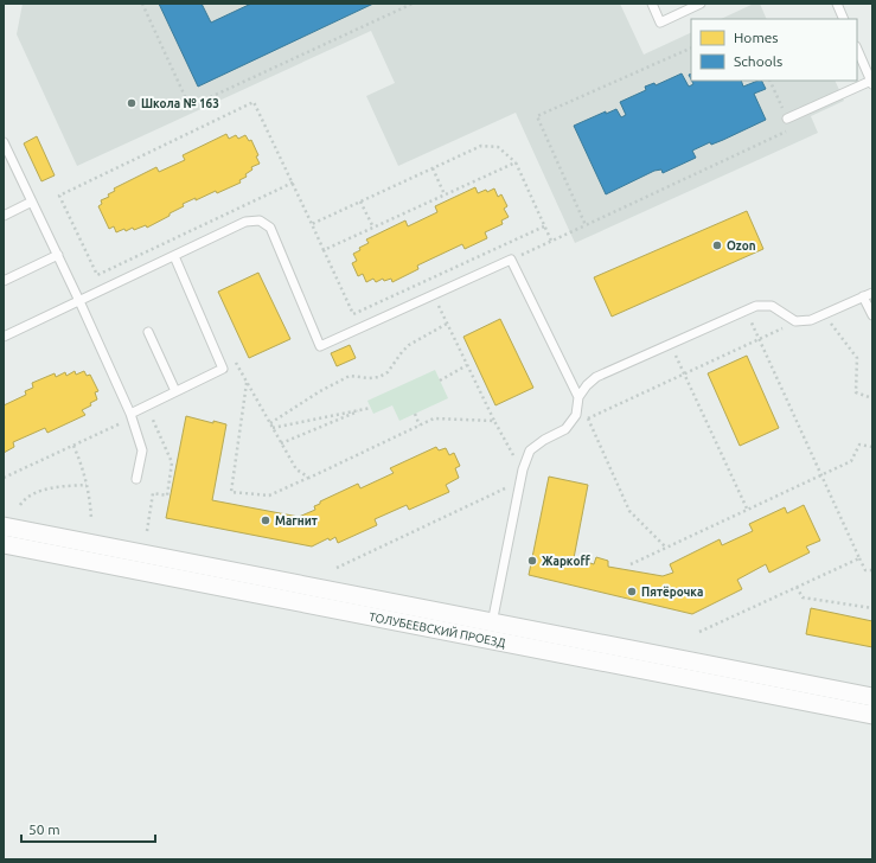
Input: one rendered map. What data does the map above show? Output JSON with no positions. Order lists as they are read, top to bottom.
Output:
{
  "streets": {
    "street": ["ТОЛУБЕЕВСКИЙ ПРОЕЗД"]
  },
  "places": [
    "Школа № 163",
    "Ozon",
    "Магнит",
    "Жаркoff",
    "Пятёрочка"
  ],
  "legend": ["Homes", "Schools"],
  "scale_bar": "50 m"
}
